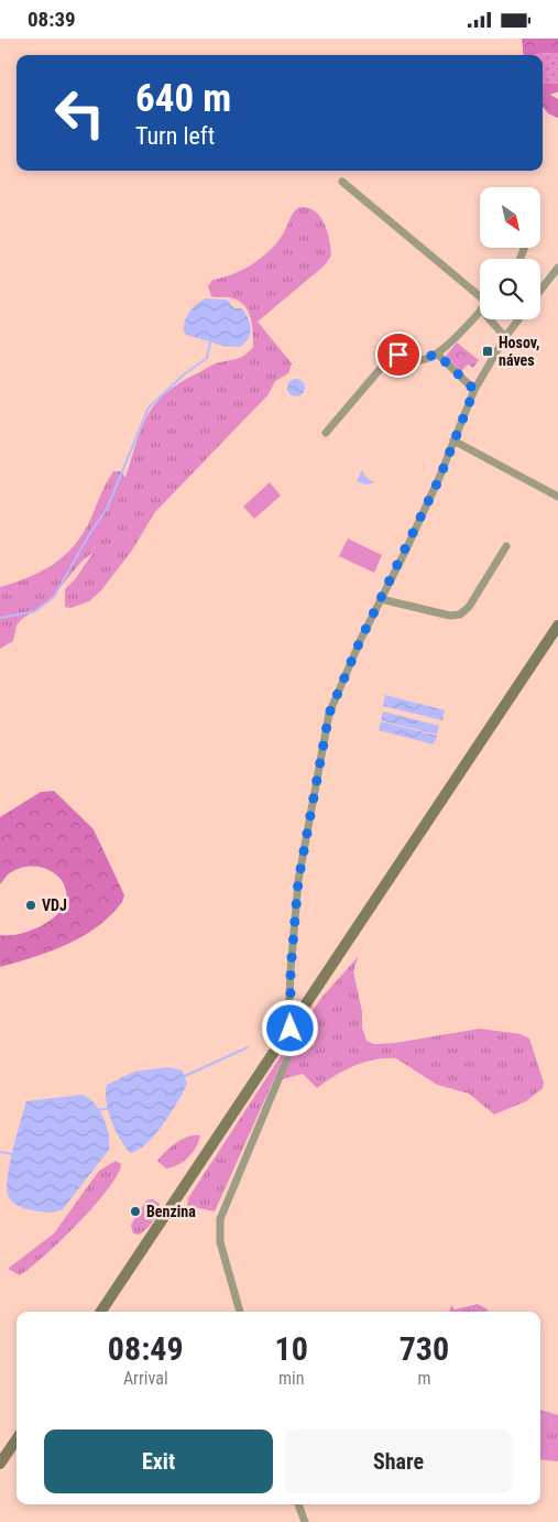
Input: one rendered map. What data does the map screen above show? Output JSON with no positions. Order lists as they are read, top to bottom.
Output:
{
  "places": {
    "transit": ["Hosov, náves"],
    "other": ["VDJ", "Benzina"]
  },
  "north": "bottom right",
  "page": {
    "status": "08:39",
    "turn": ["640 m", "Turn left"],
    "eta": [
      "08:49",
      "Arrival",
      "10",
      "min",
      "730",
      "m"
    ],
    "buttons": ["Exit", "Share"]
  }
}
